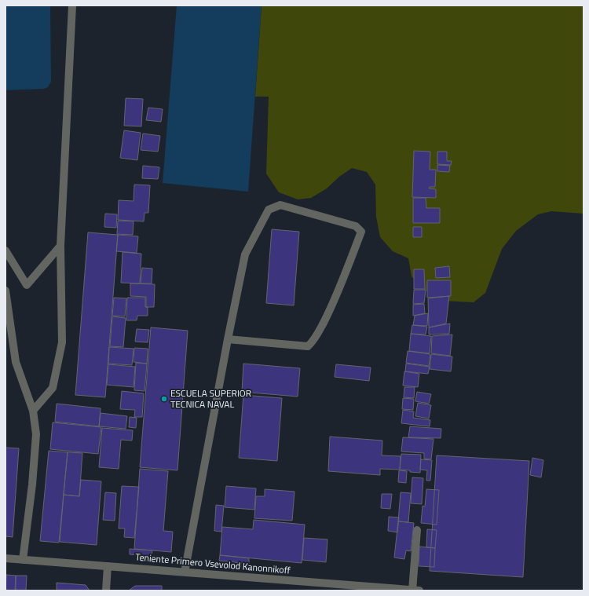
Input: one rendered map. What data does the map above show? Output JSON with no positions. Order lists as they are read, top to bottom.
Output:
{
  "streets": {
    "street": ["Teniente Primero Vsevolod Kanonnikoff"]
  },
  "places": ["ESCUELA SUPERIOR TECNICA NAVAL"]
}
